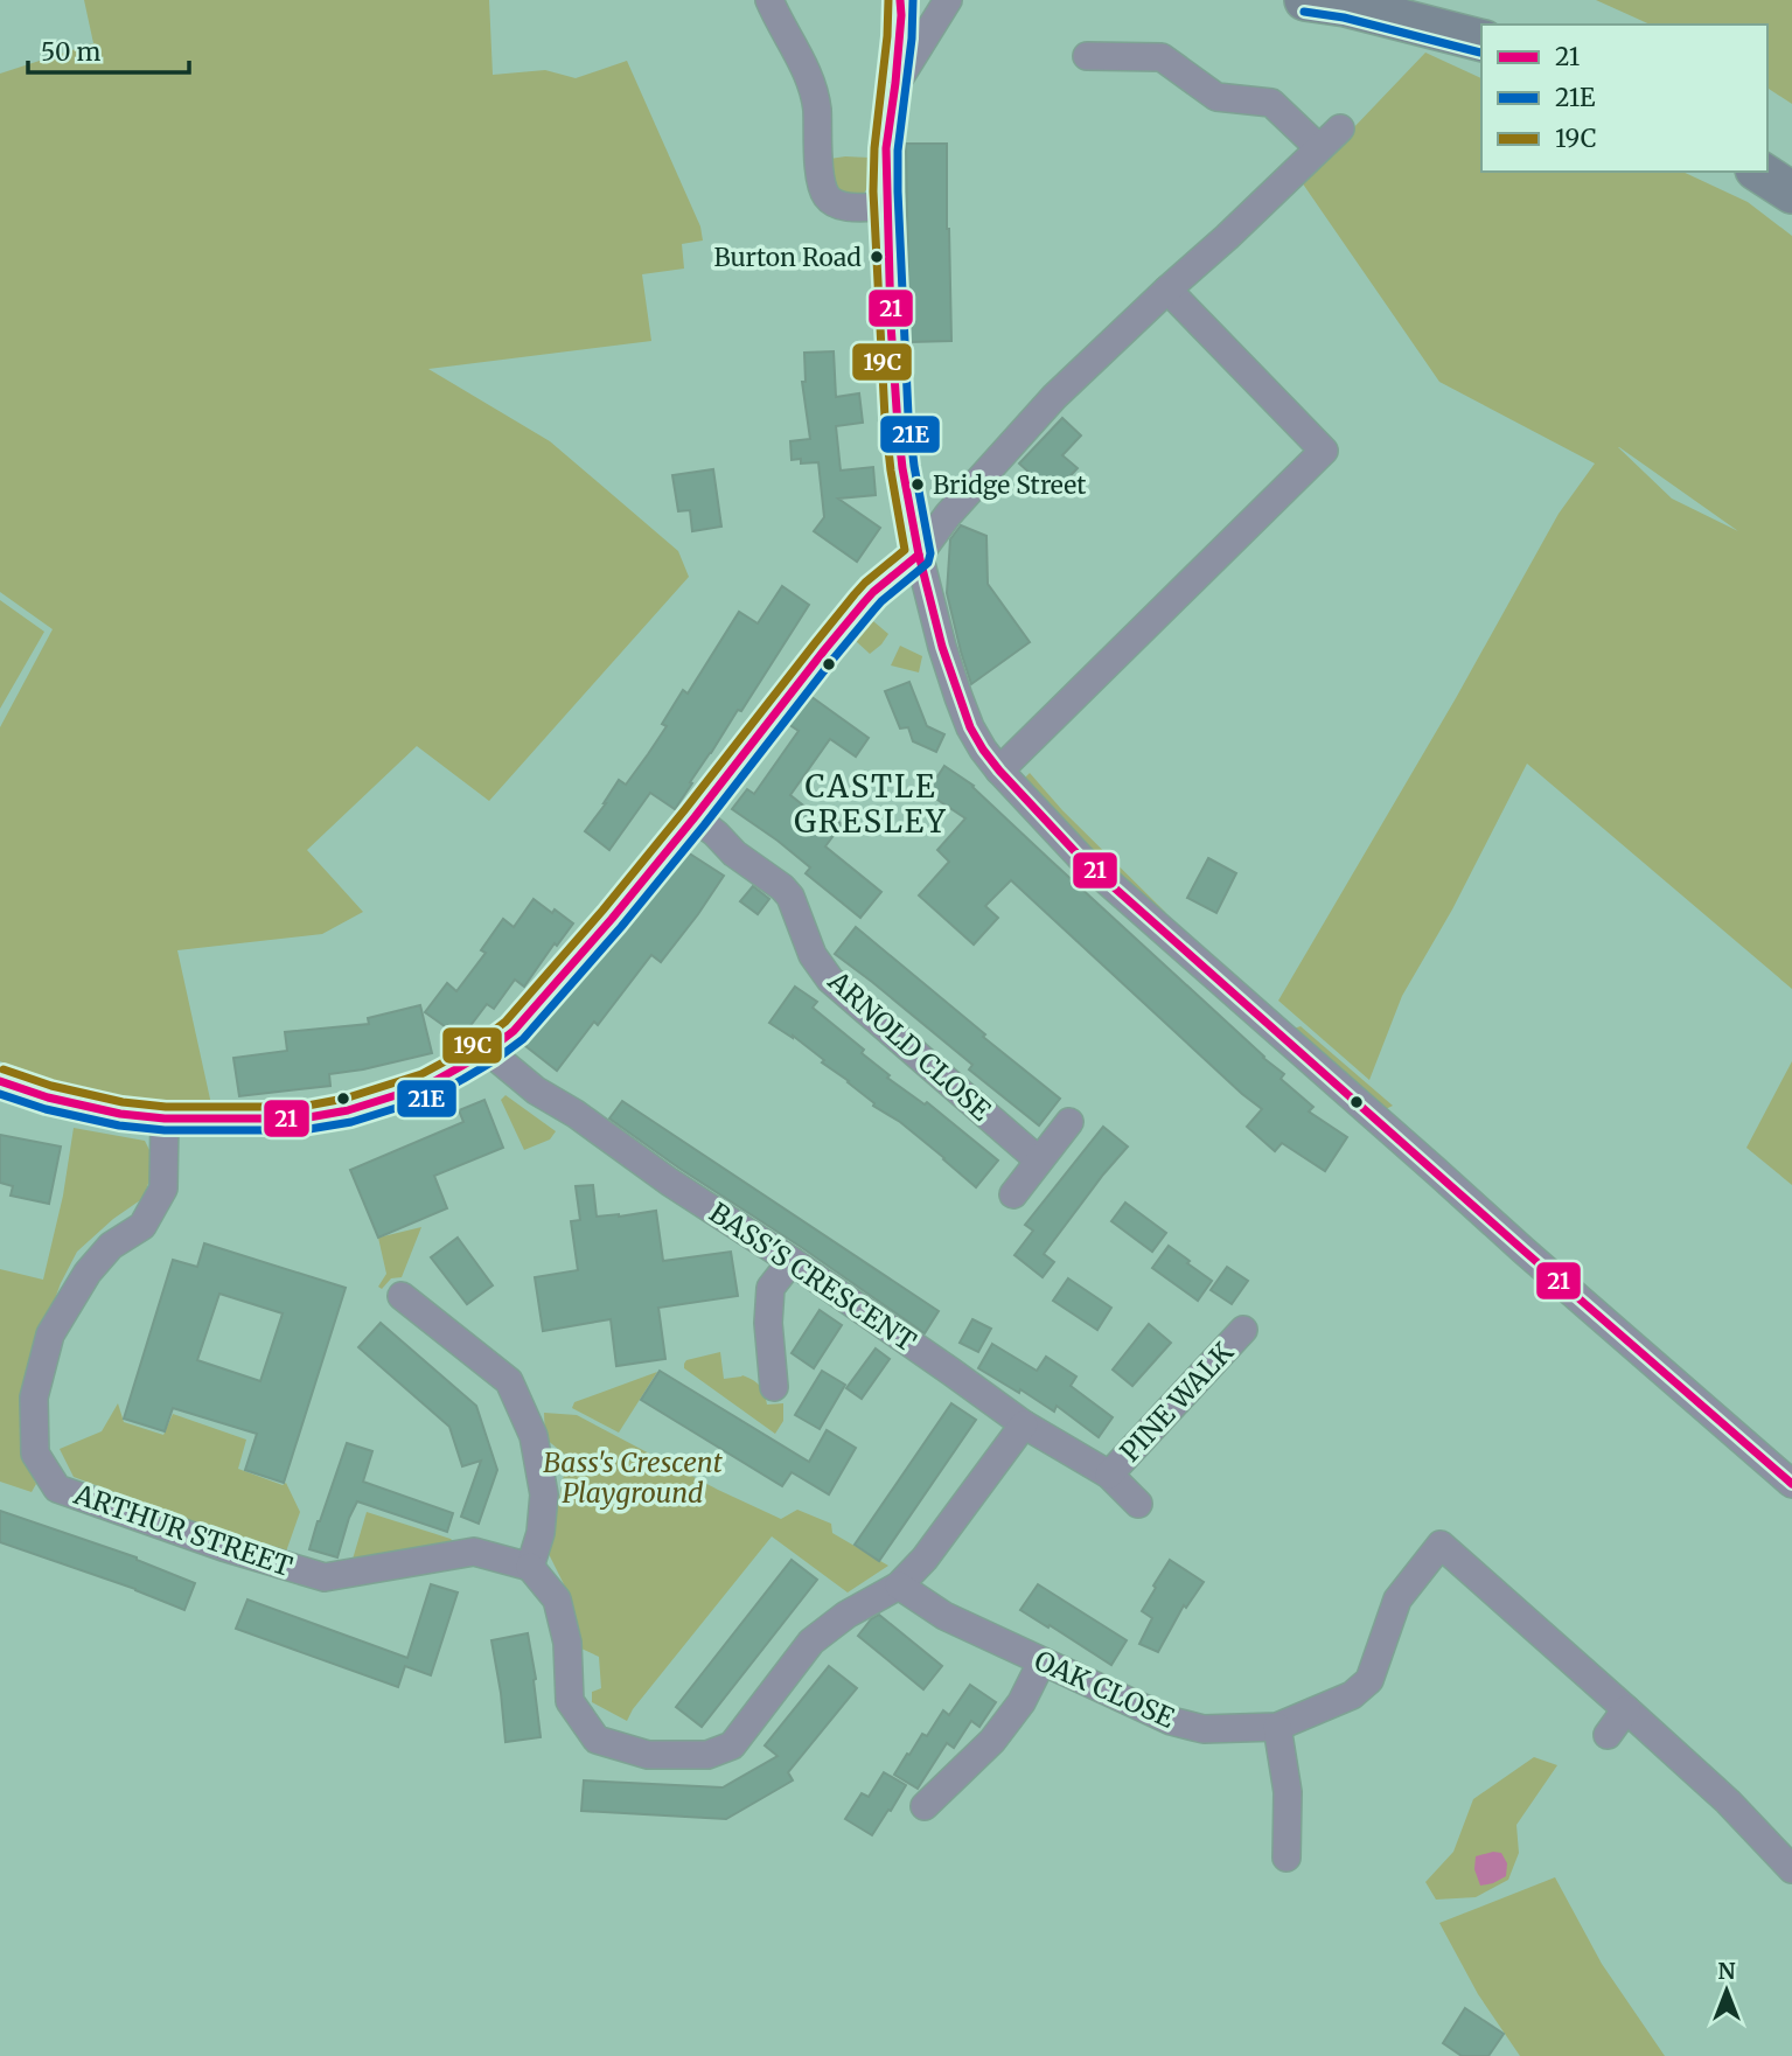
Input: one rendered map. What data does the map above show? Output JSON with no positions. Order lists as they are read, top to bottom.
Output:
{
  "streets": {
    "street": [
      "ARNOLD CLOSE",
      "BASS'S CRESCENT",
      "PINE WALK",
      "ARTHUR STREET",
      "OAK CLOSE"
    ]
  },
  "crossings": [
    ["BASS'S CRESCENT", "PINE WALK"]
  ],
  "districts": ["CASTLE GRESLEY"],
  "parks": ["Bass's Crescent Playground"],
  "places": ["Burton Road", "Bridge Street"],
  "lines": ["transit line 21", "transit line 21E", "transit line 19C"],
  "legend": ["21", "21E", "19C"],
  "scale_bar": "50 m",
  "north": "top"
}
